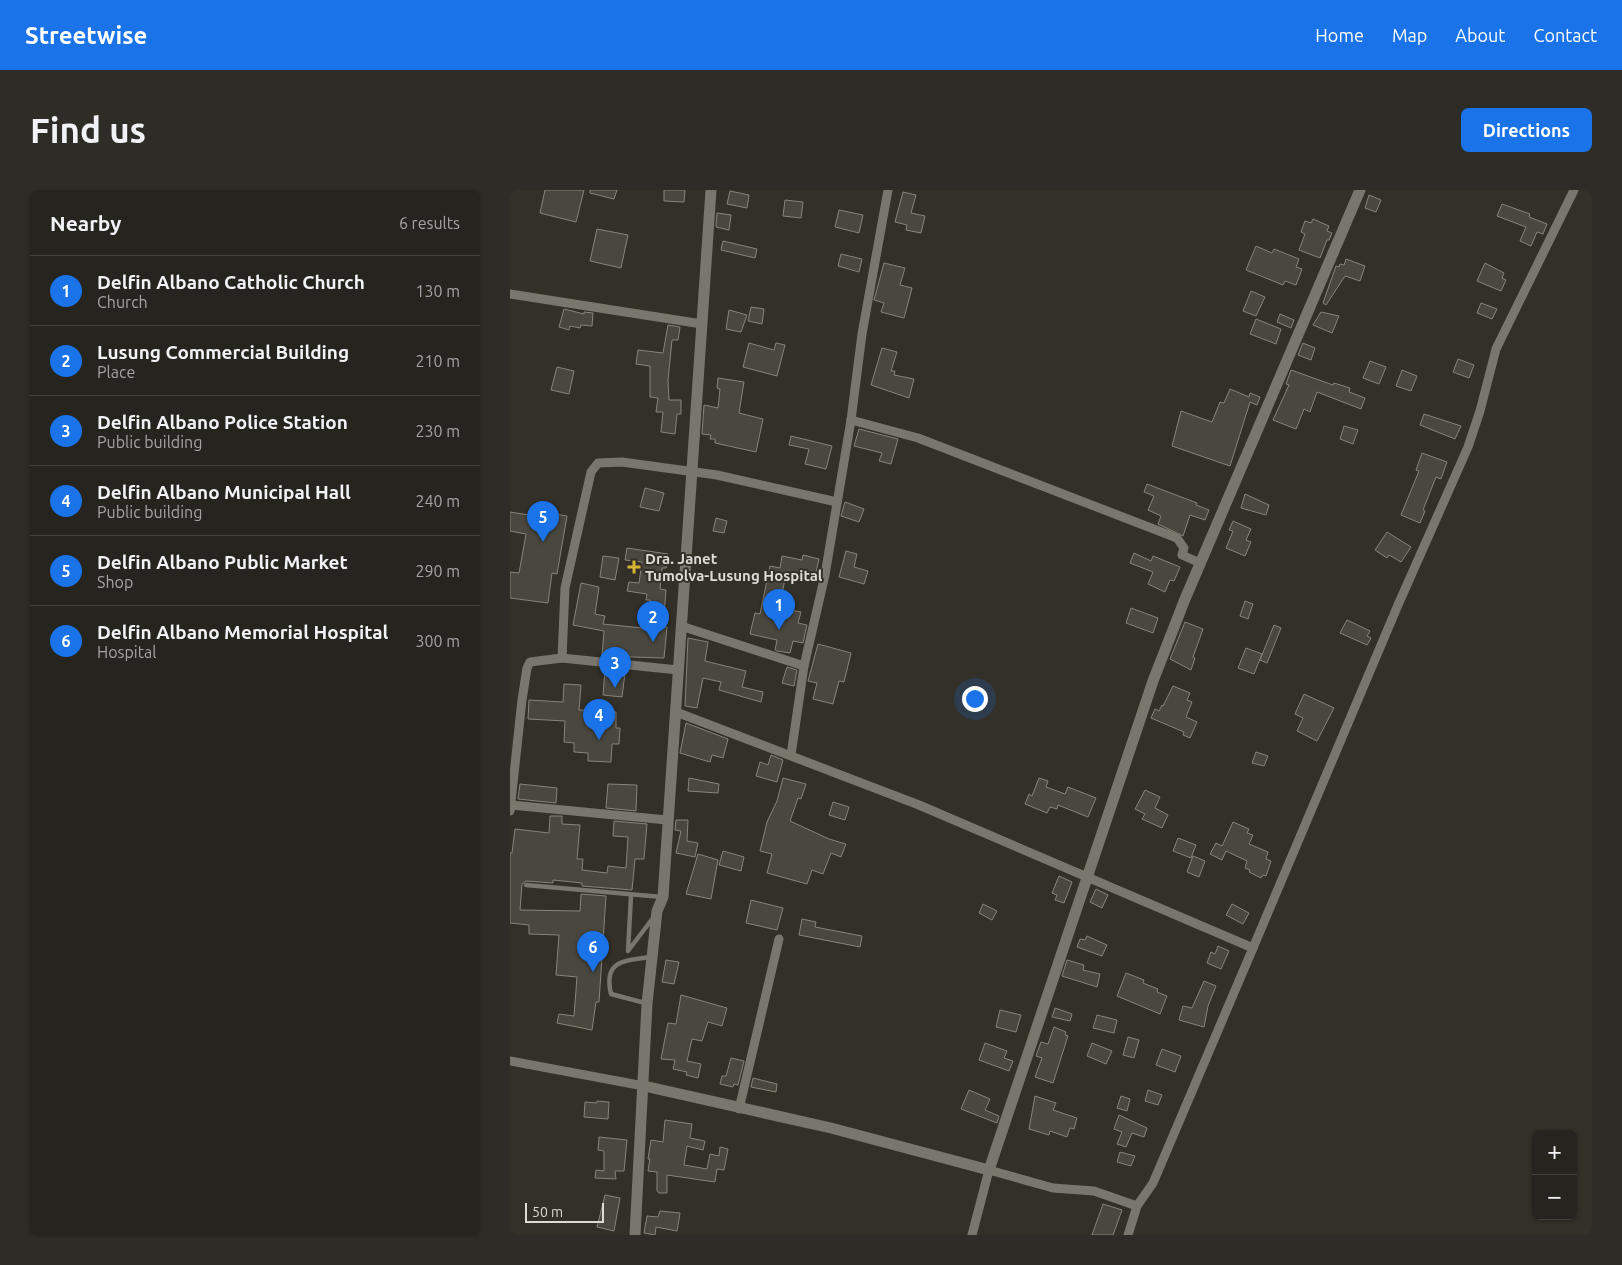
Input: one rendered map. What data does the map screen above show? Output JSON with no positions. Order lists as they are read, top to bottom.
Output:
{
  "places": {
    "health": ["Dra. Janet Tumolva-Lusung Hospital"]
  },
  "scale_bar": "50 m",
  "page": {
    "header": "Streetwise",
    "nav": [
      "Home",
      "Map",
      "About",
      "Contact"
    ],
    "buttons": "Directions",
    "title": "Find us",
    "heading": ["Nearby", "6 results"],
    "list": [
      {
        "mark": "1",
        "name": "Delfin Albano Catholic Church",
        "note": "Church",
        "value": "130 m"
      },
      {
        "mark": "2",
        "name": "Lusung Commercial Building",
        "note": "Place",
        "value": "210 m"
      },
      {
        "mark": "3",
        "name": "Delfin Albano Police Station",
        "note": "Public building",
        "value": "230 m"
      },
      {
        "mark": "4",
        "name": "Delfin Albano Municipal Hall",
        "note": "Public building",
        "value": "240 m"
      },
      {
        "mark": "5",
        "name": "Delfin Albano Public Market",
        "note": "Shop",
        "value": "290 m"
      },
      {
        "mark": "6",
        "name": "Delfin Albano Memorial Hospital",
        "note": "Hospital",
        "value": "300 m"
      }
    ],
    "pins": [
      "5",
      "1",
      "2",
      "3",
      "4",
      "6"
    ],
    "map_buttons": ["+", "−"],
    "scale": "50 m"
  }
}
